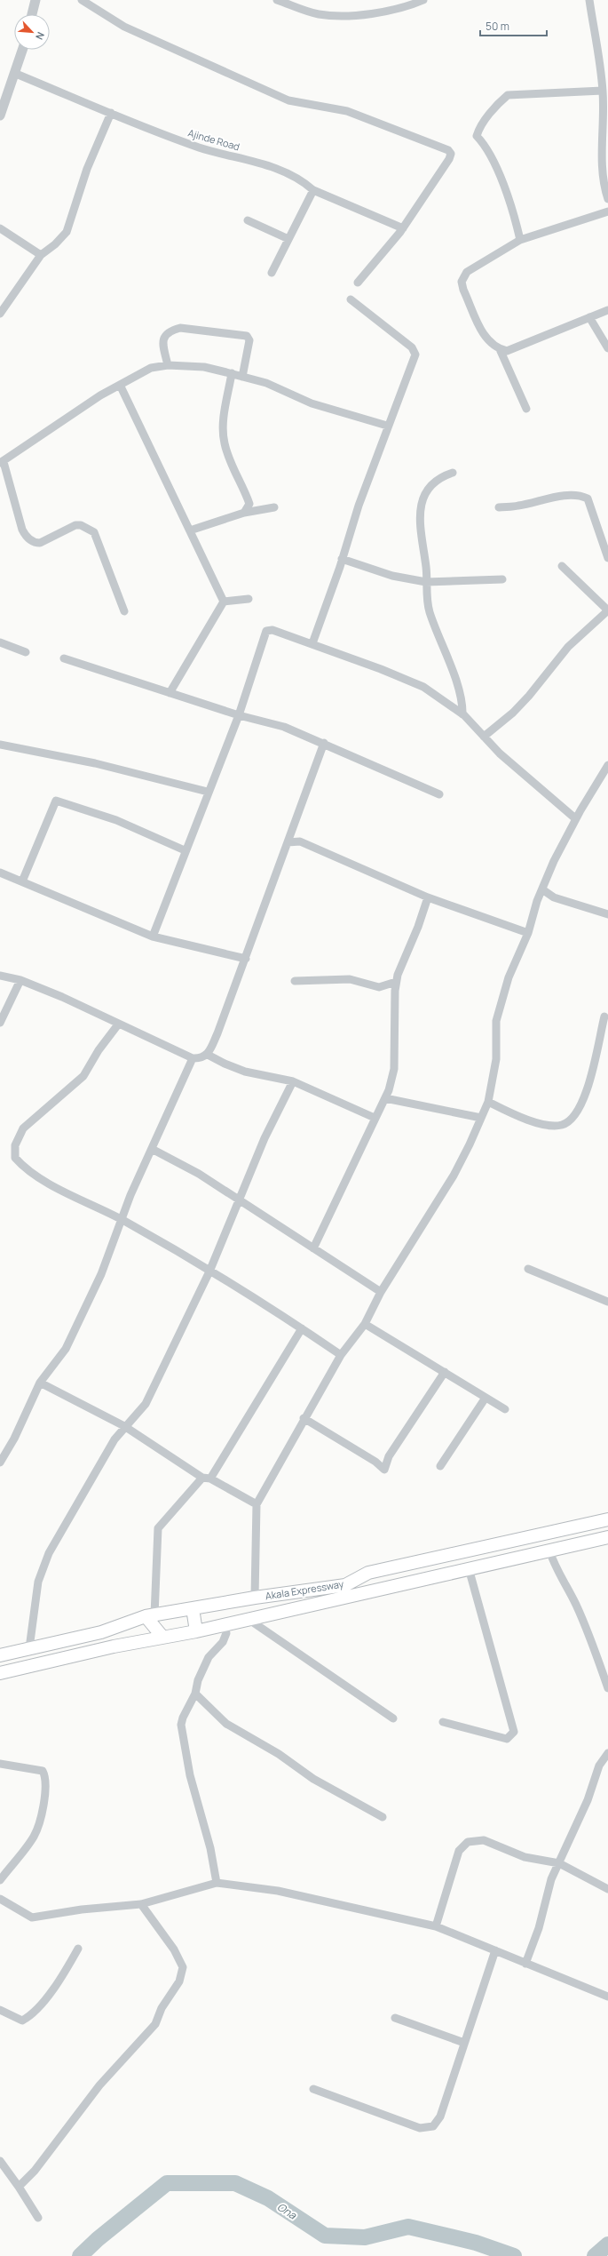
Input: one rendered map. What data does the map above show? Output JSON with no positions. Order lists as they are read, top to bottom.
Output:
{
  "streets": {
    "main road": ["Akala Expressway"],
    "street": ["Ajinde Road"]
  },
  "water": ["Ona"],
  "scale_bar": "50 m",
  "north": "bottom right"
}
